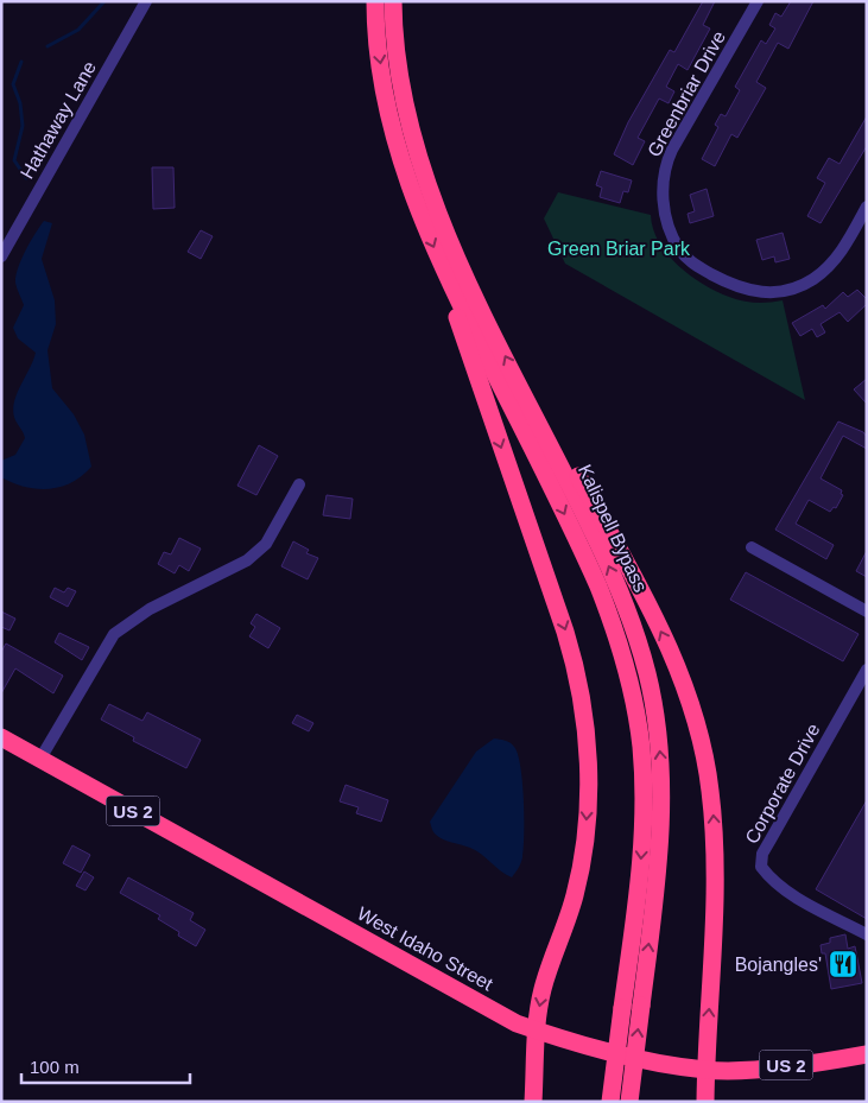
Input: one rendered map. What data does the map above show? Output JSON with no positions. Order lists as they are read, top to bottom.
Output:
{
  "streets": {
    "highway": ["Kalispell Bypass", "US 2", "West Idaho Street"],
    "street": ["Greenbriar Drive", "Hathaway Lane", "Corporate Drive"]
  },
  "parks": ["Green Briar Park"],
  "places": {
    "restaurant": ["Bojangles'"]
  },
  "scale_bar": "100 m"
}
